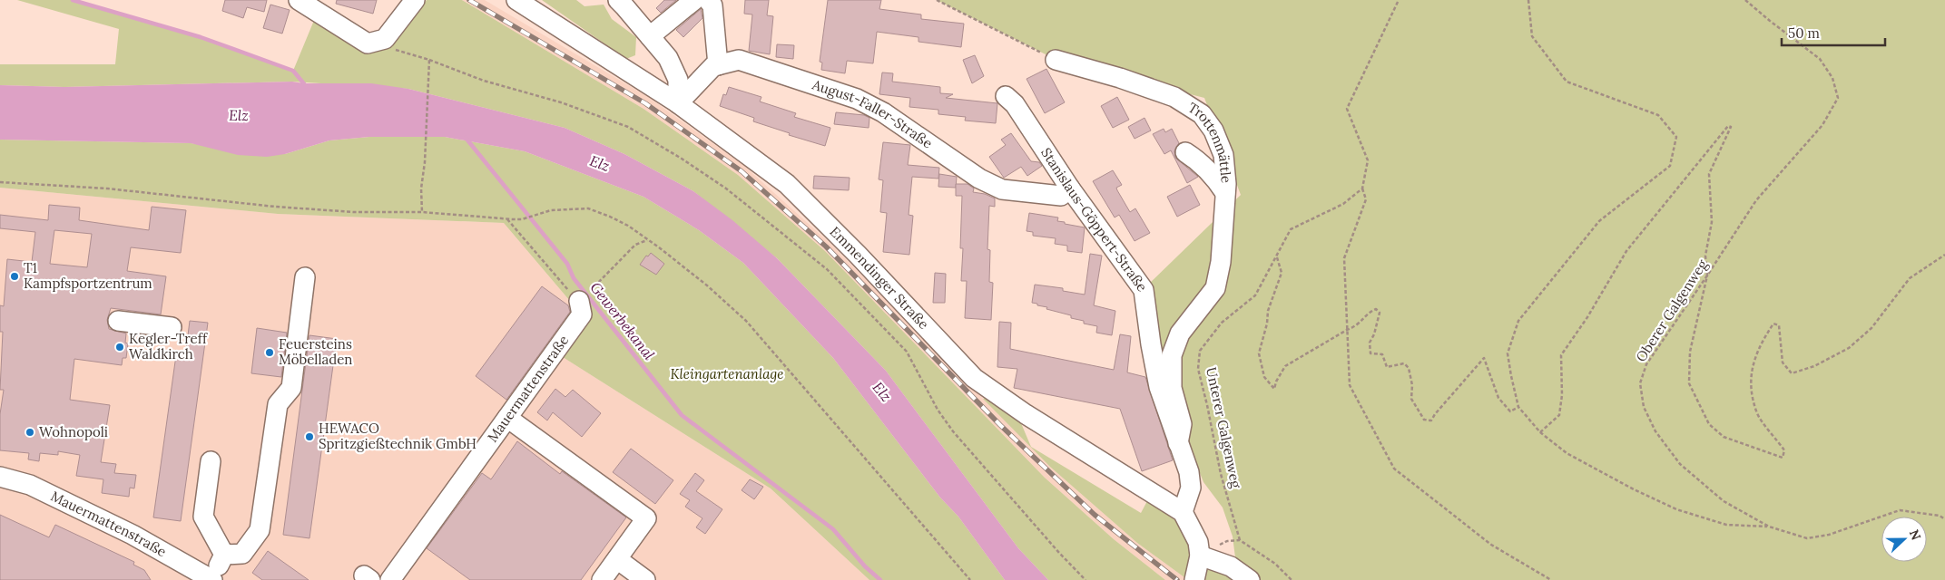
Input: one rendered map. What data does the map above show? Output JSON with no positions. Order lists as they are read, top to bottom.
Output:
{
  "streets": {
    "street": [
      "August-Faller-Straße",
      "Trottenmättle",
      "Stanislaus-Göppert-Straße",
      "Emmendinger Straße",
      "Mauermattenstraße"
    ],
    "path": ["Oberer Galgenweg", "Unterer Galgenweg"]
  },
  "crossings": [
    ["August-Faller-Straße", "Stanislaus-Göppert-Straße"],
    ["August-Faller-Straße", "Emmendinger Straße"],
    ["Trottenmättle", "Stanislaus-Göppert-Straße"],
    ["Stanislaus-Göppert-Straße", "Emmendinger Straße"]
  ],
  "water": ["Elz", "Gewerbekanal"],
  "parks": ["Kleingartenanlage"],
  "places": [
    "T1 Kampfsportzentrum",
    "Kegler-Treff Waldkirch",
    "Feuersteins Möbelladen",
    "Wohnopoli",
    "HEWACO Spritzgießtechnik GmbH"
  ],
  "scale_bar": "50 m",
  "north": "right"
}
